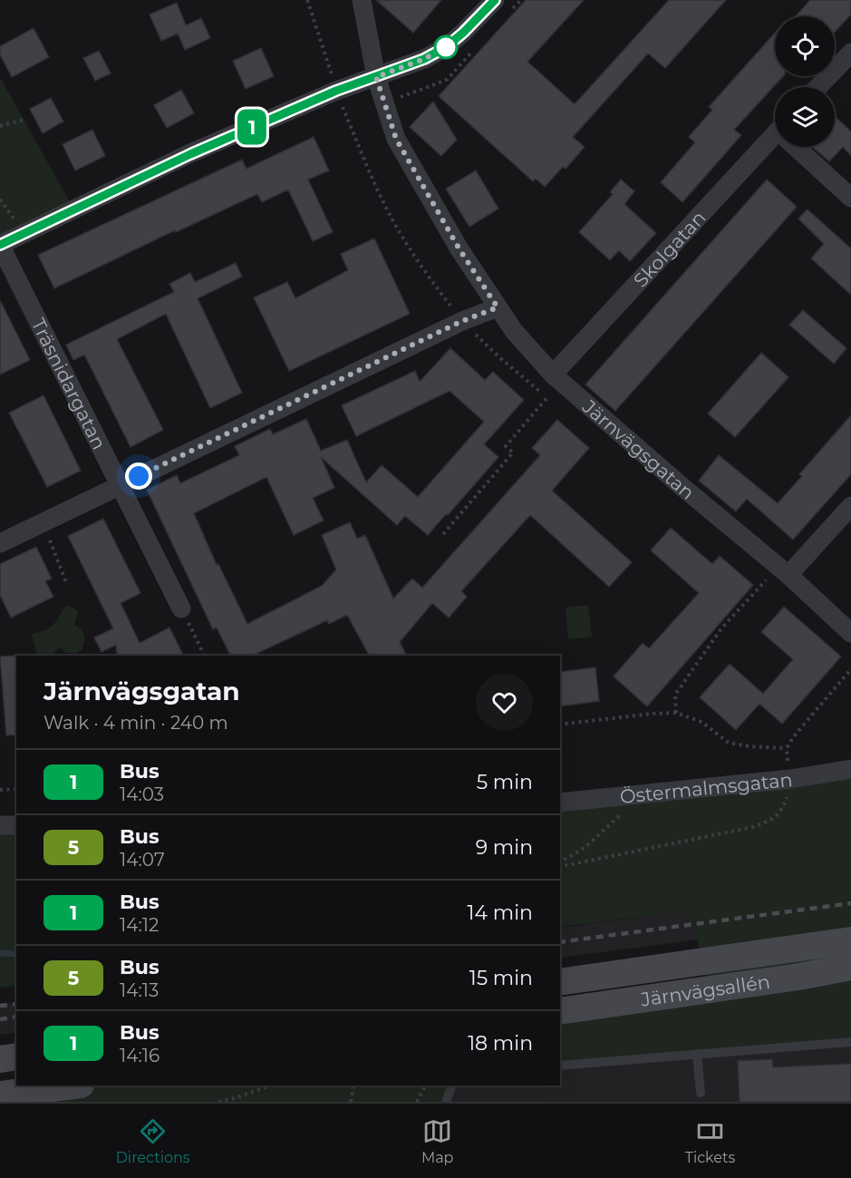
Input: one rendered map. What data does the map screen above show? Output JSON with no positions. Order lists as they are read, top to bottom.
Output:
{
  "streets": {
    "main road": ["Järnvägsallén"],
    "street": [
      "Skolgatan",
      "Träsnidargatan",
      "Järnvägsgatan",
      "Östermalmsgatan"
    ]
  },
  "crossings": [
    ["Skolgatan", "Järnvägsgatan"]
  ],
  "lines": ["bus line 1"],
  "page": {
    "on_map": "1",
    "heading": ["Järnvägsgatan", "Walk · 4 min · 240 m"],
    "list": [
      {
        "mark": "1",
        "name": "Bus",
        "note": "14:03",
        "value": "5 min"
      },
      {
        "mark": "5",
        "name": "Bus",
        "note": "14:07",
        "value": "9 min"
      },
      {
        "mark": "1",
        "name": "Bus",
        "note": "14:12",
        "value": "14 min"
      },
      {
        "mark": "5",
        "name": "Bus",
        "note": "14:13",
        "value": "15 min"
      },
      {
        "mark": "1",
        "name": "Bus",
        "note": "14:16",
        "value": "18 min"
      }
    ],
    "tabs": ["Directions", "Map", "Tickets"]
  }
}
